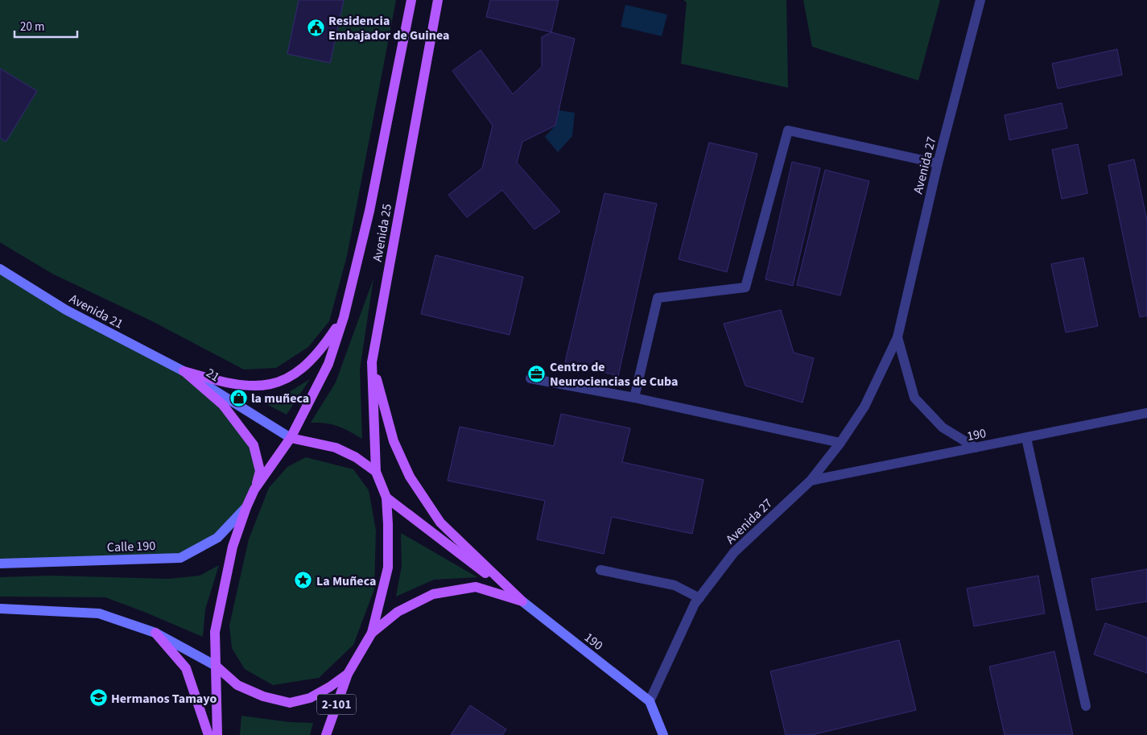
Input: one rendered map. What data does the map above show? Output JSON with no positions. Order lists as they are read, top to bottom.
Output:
{
  "streets": {
    "main road": [
      "Avenida 25",
      "Avenida 21",
      "21",
      "190",
      "Calle 190",
      "2-101"
    ],
    "street": ["Avenida 27"]
  },
  "crossings": [
    ["Avenida 27", "190"],
    ["Avenida 25", "21"],
    ["Avenida 21", "21"]
  ],
  "places": {
    "public building": ["Residencia Embajador de Guinea"],
    "office": ["Centro de Neurociencias de Cuba"],
    "shop": ["la muñeca"],
    "place": ["La Muñeca"],
    "school or university": ["Hermanos Tamayo"]
  },
  "scale_bar": "20 m"
}
